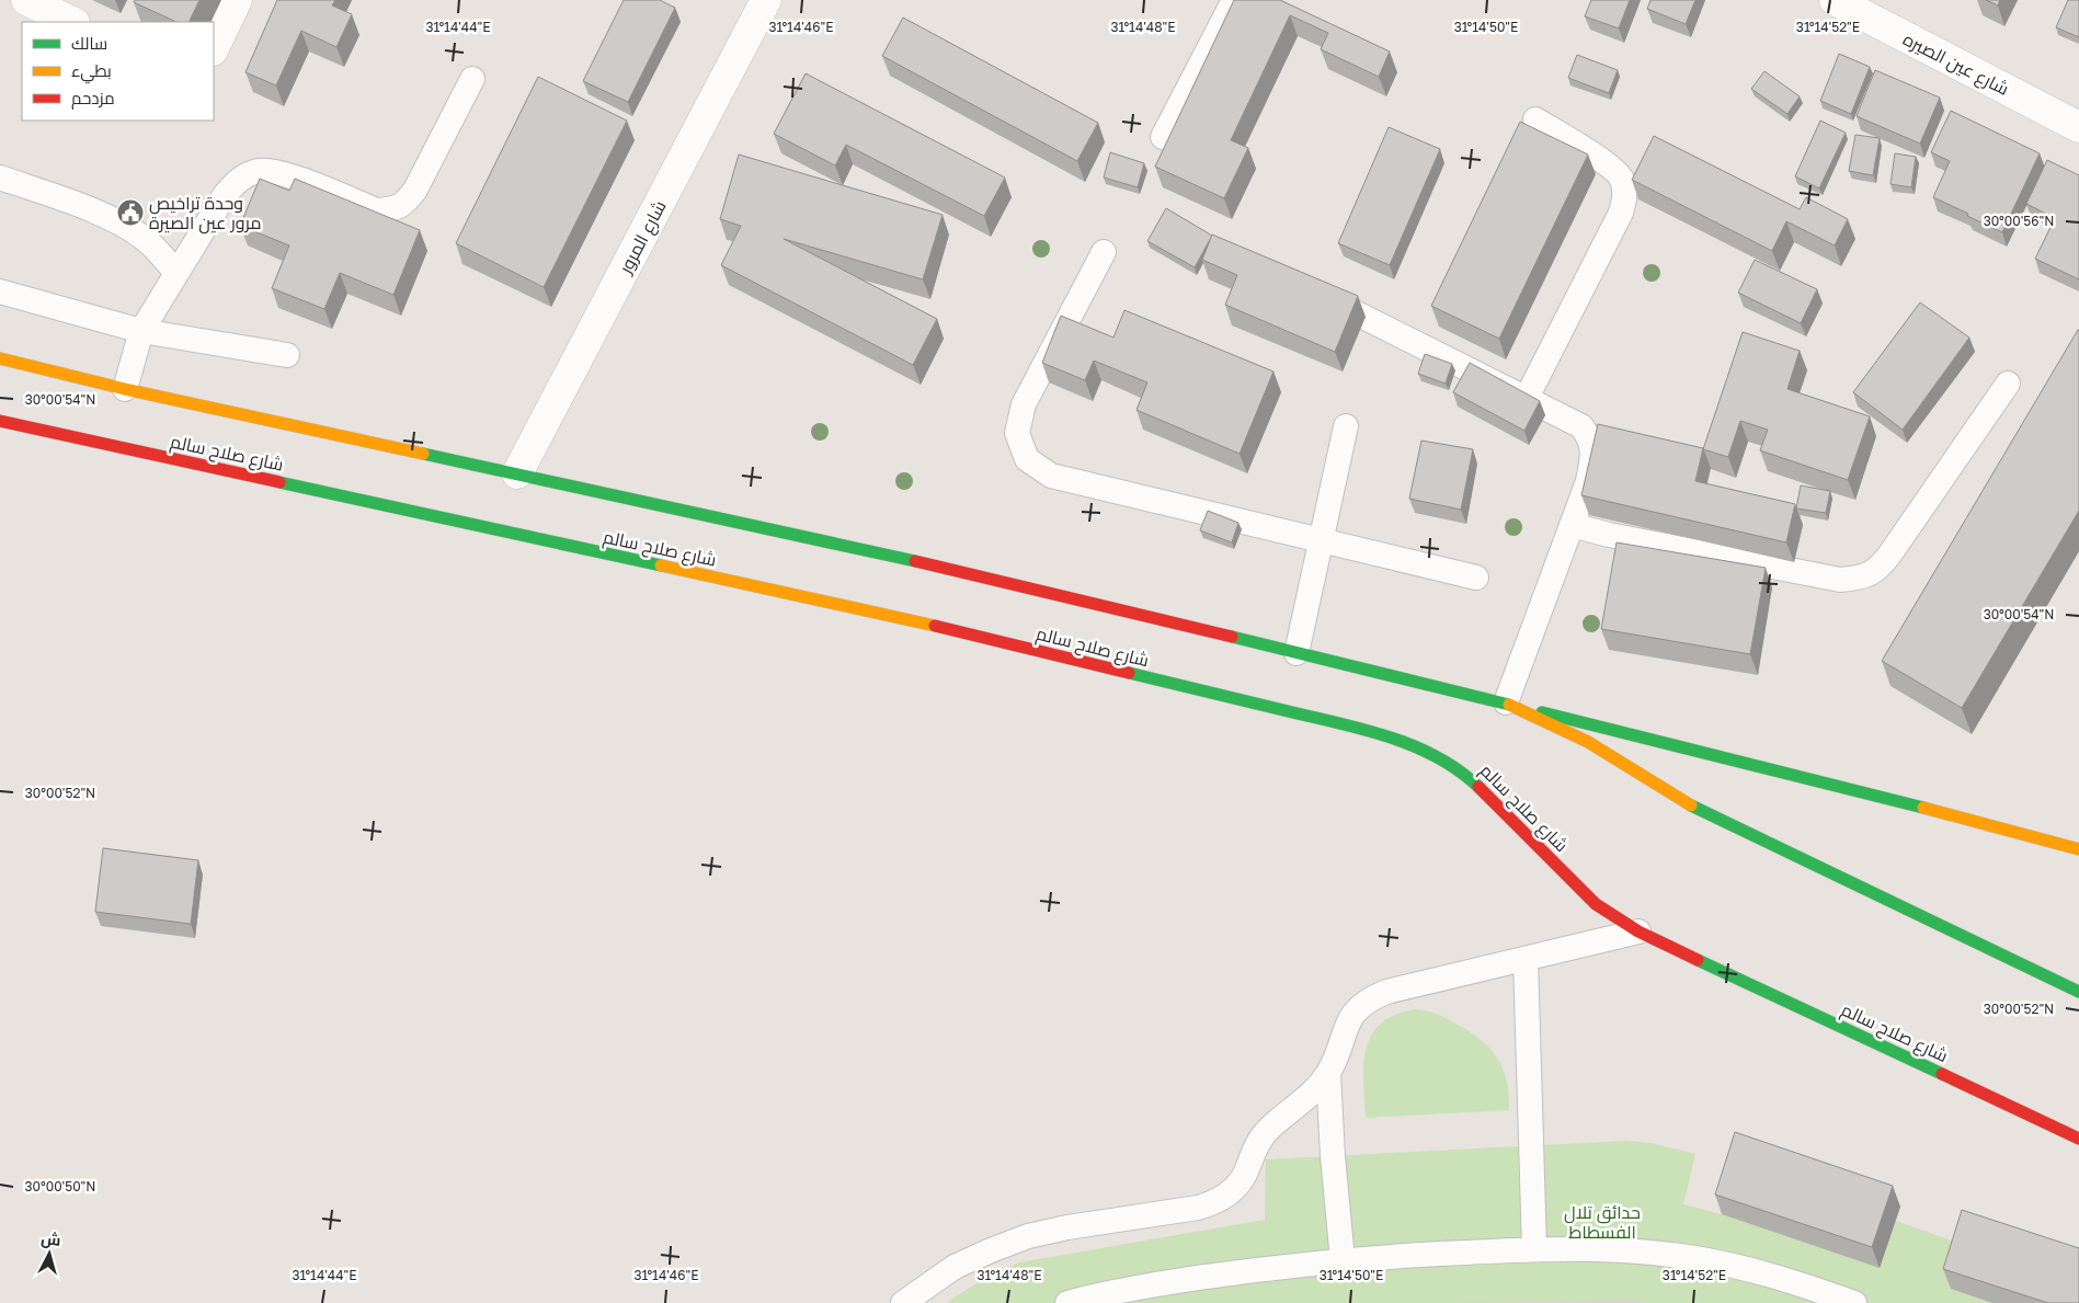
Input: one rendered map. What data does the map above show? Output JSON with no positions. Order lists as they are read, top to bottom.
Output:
{
  "streets": {
    "main road": ["شارع صلاح سالم"],
    "street": ["شارع عين الصيره", "شارع المرور"]
  },
  "parks": ["حدائق تلال الفسطاط"],
  "places": {
    "public building": ["وحدة تراخيص مرور عين الصيرة"]
  },
  "legend": ["سالك", "بطيء", "مزدحم"],
  "north": "top",
  "coordinates": [
    "31°14'44\"E",
    "31°14'46\"E",
    "31°14'48\"E",
    "31°14'50\"E",
    "31°14'52\"E",
    "30°00'56\"N",
    "30°00'54\"N",
    "30°00'52\"N",
    "30°00'50\"N"
  ]
}
